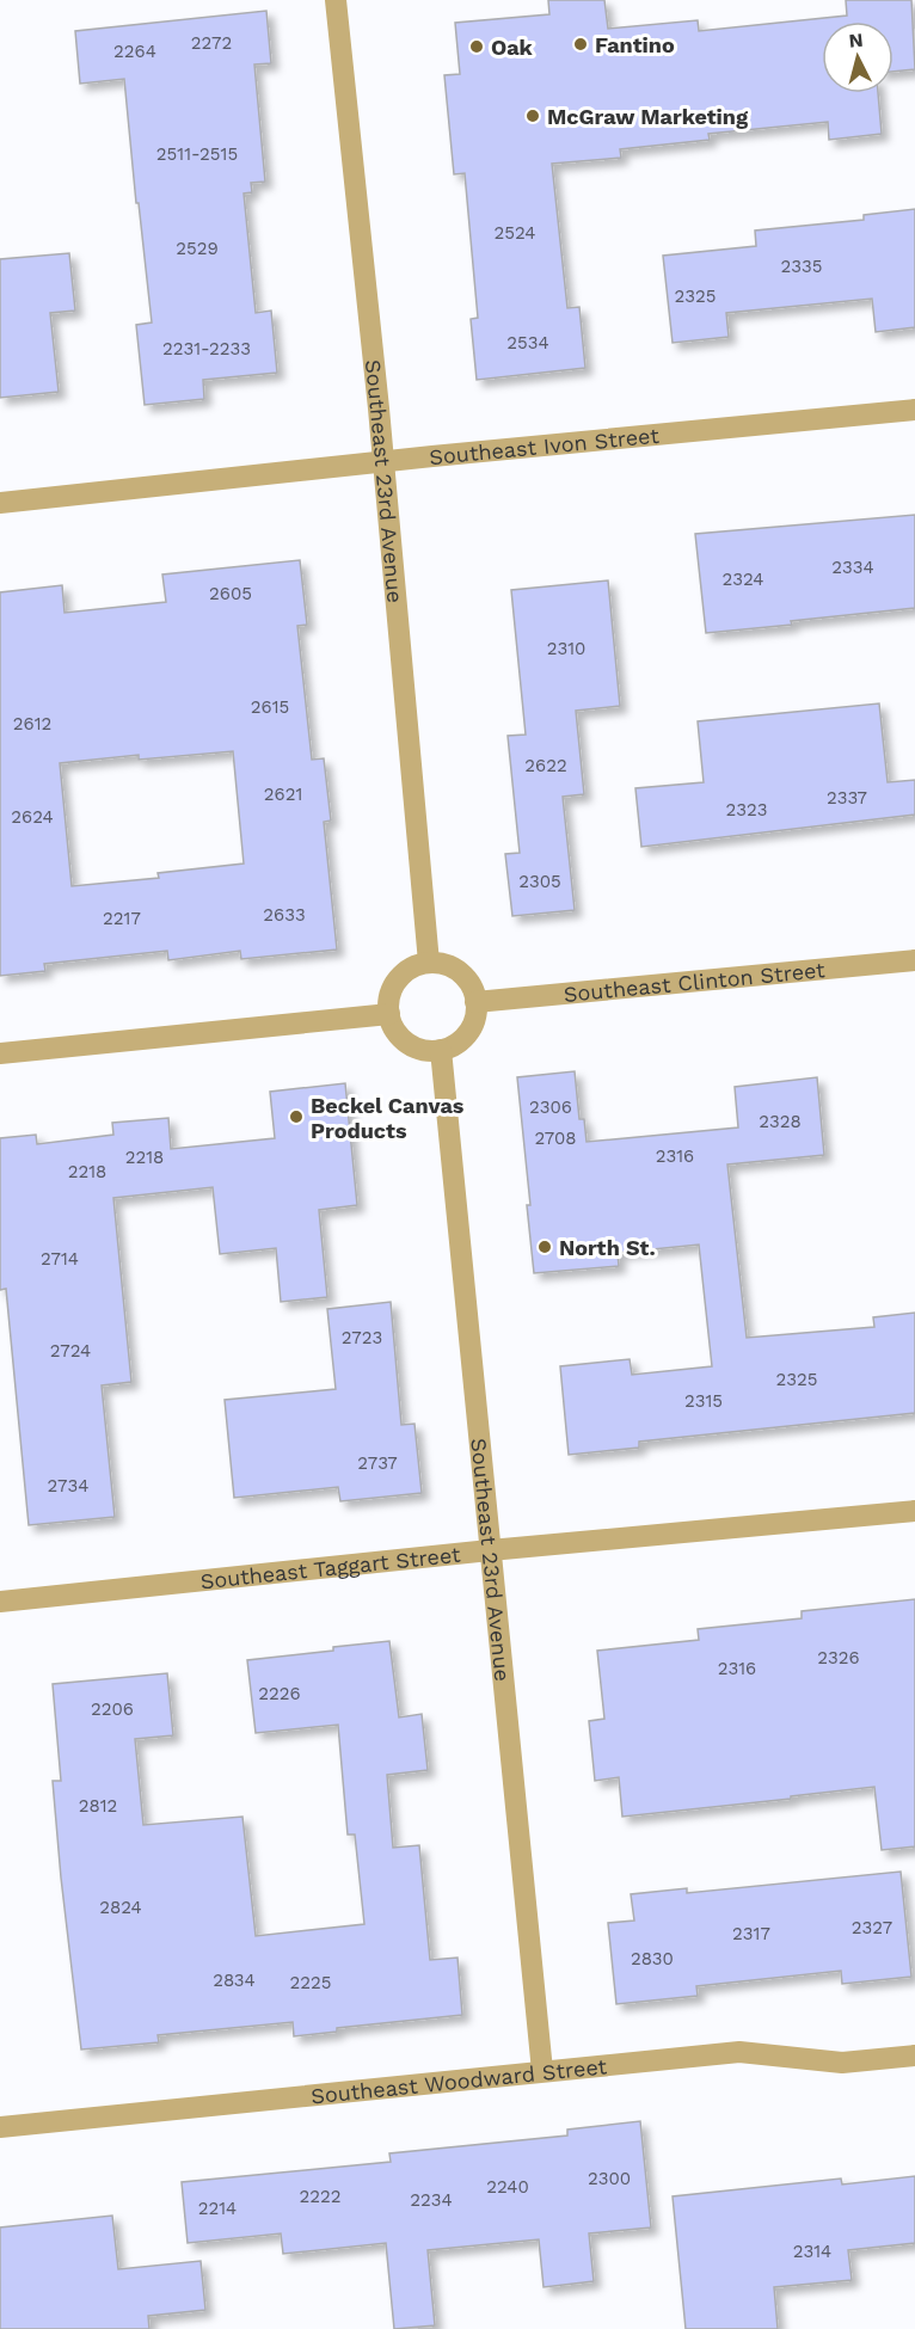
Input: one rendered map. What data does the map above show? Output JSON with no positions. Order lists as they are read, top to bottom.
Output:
{
  "streets": {
    "street": [
      "Southeast Ivon Street",
      "Southeast 23rd Avenue",
      "Southeast Clinton Street",
      "Southeast Taggart Street",
      "Southeast Woodward Street"
    ]
  },
  "crossings": [
    ["Southeast Ivon Street", "Southeast 23rd Avenue"],
    ["Southeast 23rd Avenue", "Southeast Clinton Street"],
    ["Southeast 23rd Avenue", "Southeast Taggart Street"],
    ["Southeast 23rd Avenue", "Southeast Woodward Street"]
  ],
  "places": [
    "Fantino",
    "Oak",
    "McGraw Marketing",
    "Beckel Canvas Products",
    "North St."
  ],
  "house_numbers": [
    "2272",
    "2264",
    "2511-2515",
    "2524",
    "2529",
    "2335",
    "2325",
    "2534",
    "2231-2233",
    "2334",
    "2324",
    "2605",
    "2310",
    "2615",
    "2612",
    "2622",
    "2621",
    "2337",
    "2323",
    "2624",
    "2305",
    "2633",
    "2217",
    "2306",
    "2328",
    "2708",
    "2316",
    "2218",
    "2218",
    "2714",
    "2723",
    "2724",
    "2325",
    "2315",
    "2737",
    "2734",
    "2326",
    "2316",
    "2226",
    "2206",
    "2812",
    "2824",
    "2327",
    "2317",
    "2830",
    "2834",
    "2225",
    "2300",
    "2240",
    "2222",
    "2234",
    "2214",
    "2314"
  ],
  "north": "top"
}
